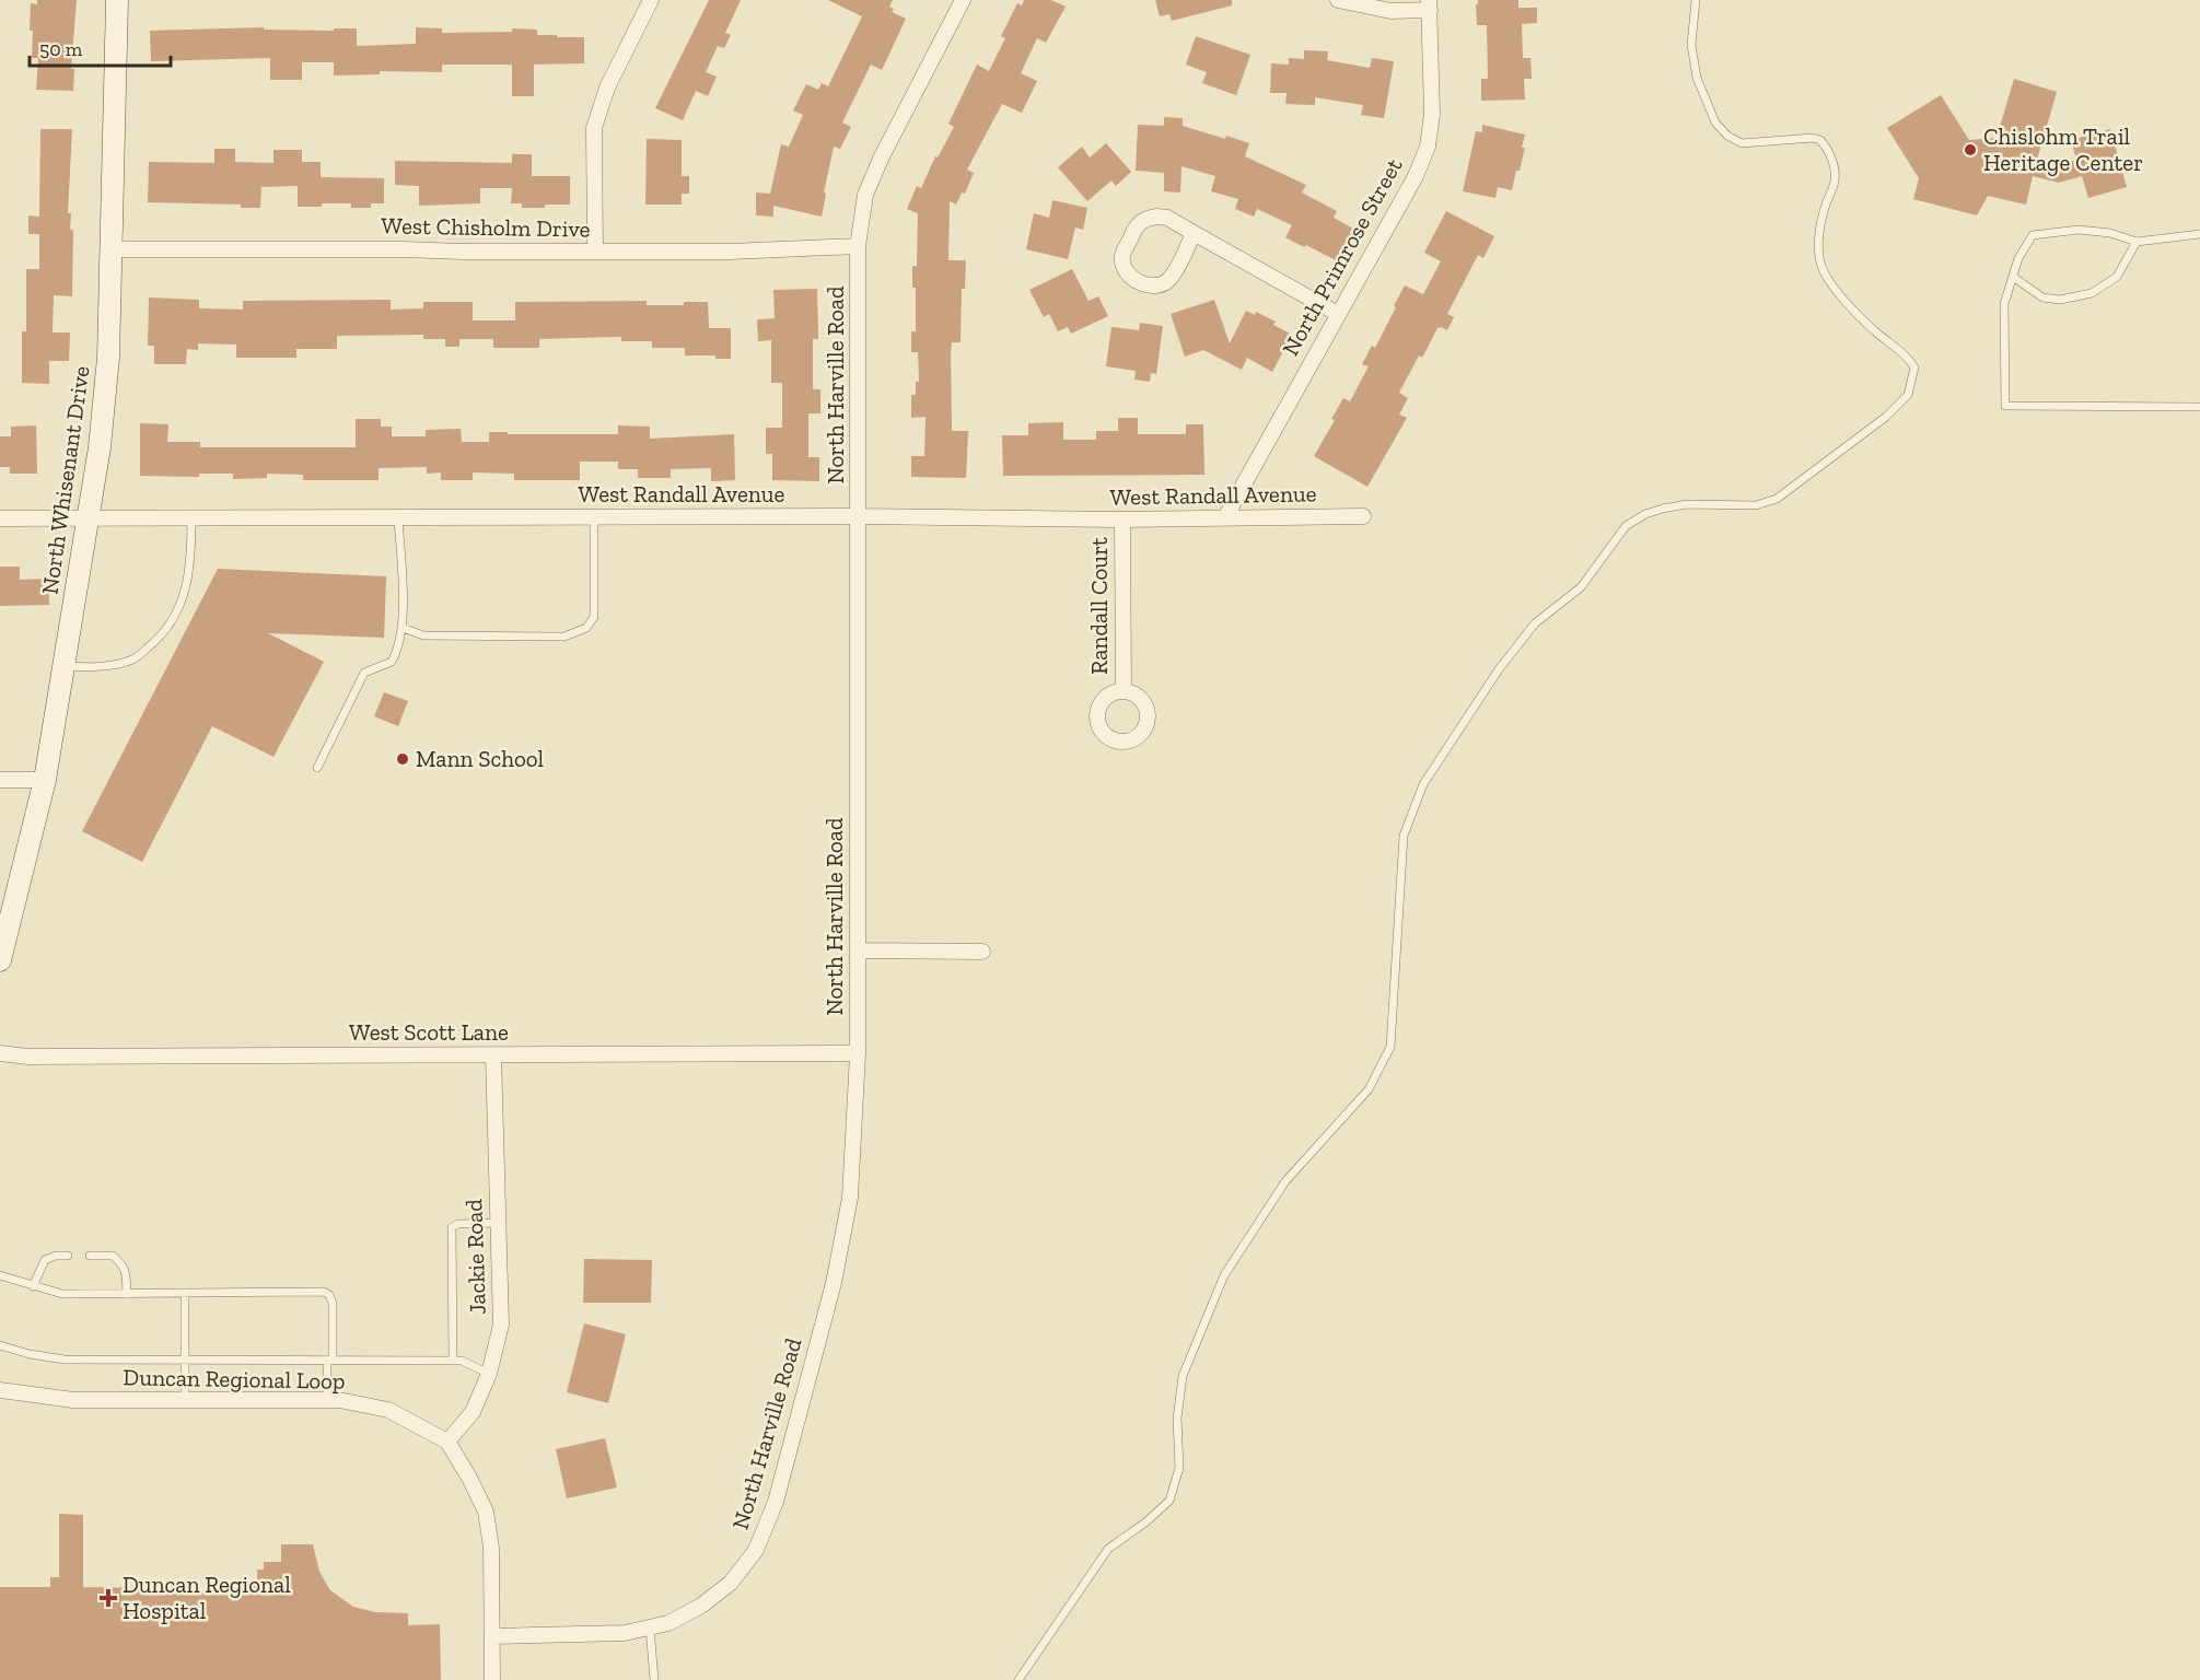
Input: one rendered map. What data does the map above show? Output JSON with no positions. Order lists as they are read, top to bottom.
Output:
{
  "streets": {
    "street": [
      "West Chisholm Drive",
      "North Primrose Street",
      "North Harville Road",
      "North Whisenant Drive",
      "West Randall Avenue",
      "Randall Court",
      "West Scott Lane",
      "Jackie Road",
      "Duncan Regional Loop"
    ]
  },
  "crossings": [
    ["West Chisholm Drive", "North Harville Road"],
    ["West Chisholm Drive", "North Whisenant Drive"],
    ["North Primrose Street", "West Randall Avenue"],
    ["North Harville Road", "West Randall Avenue"],
    ["North Harville Road", "West Scott Lane"],
    ["North Whisenant Drive", "West Randall Avenue"],
    ["West Randall Avenue", "Randall Court"],
    ["West Scott Lane", "Jackie Road"],
    ["Jackie Road", "Duncan Regional Loop"]
  ],
  "places": {
    "other": ["Chislohm Trail Heritage Center", "Mann School"],
    "health": ["Duncan Regional Hospital"]
  },
  "scale_bar": "50 m"
}
